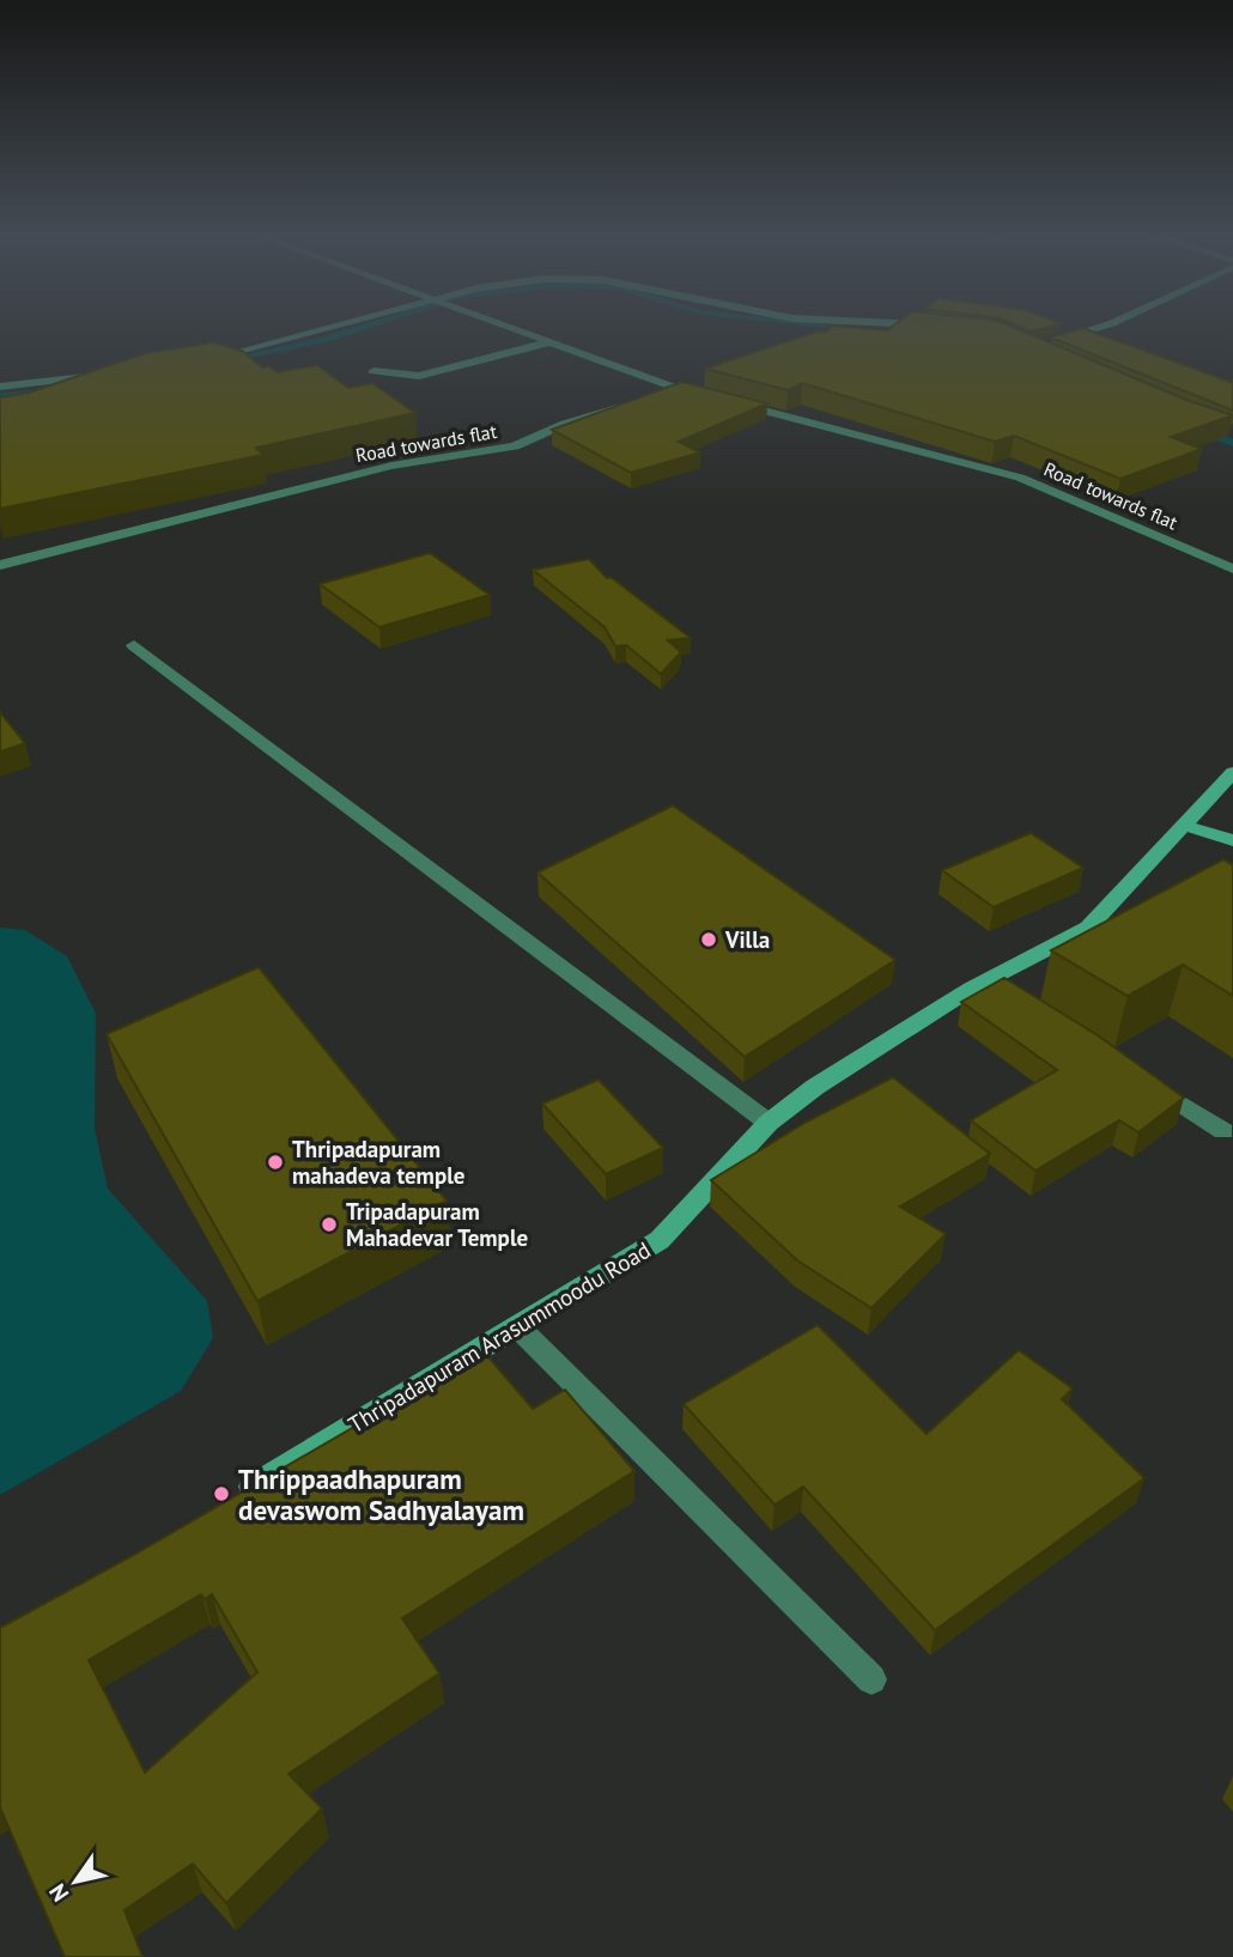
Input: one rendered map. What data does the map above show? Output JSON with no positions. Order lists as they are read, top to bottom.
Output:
{
  "streets": {
    "main road": ["Thripadapuram Arasummoodu Road"],
    "street": ["Road towards flat"]
  },
  "places": [
    "Villa",
    "Thripadapuram mahadeva temple",
    "Tripadapuram Mahadevar Temple",
    "Thrippaadhapuram devaswom Sadhyalayam"
  ],
  "north": "bottom left"
}
